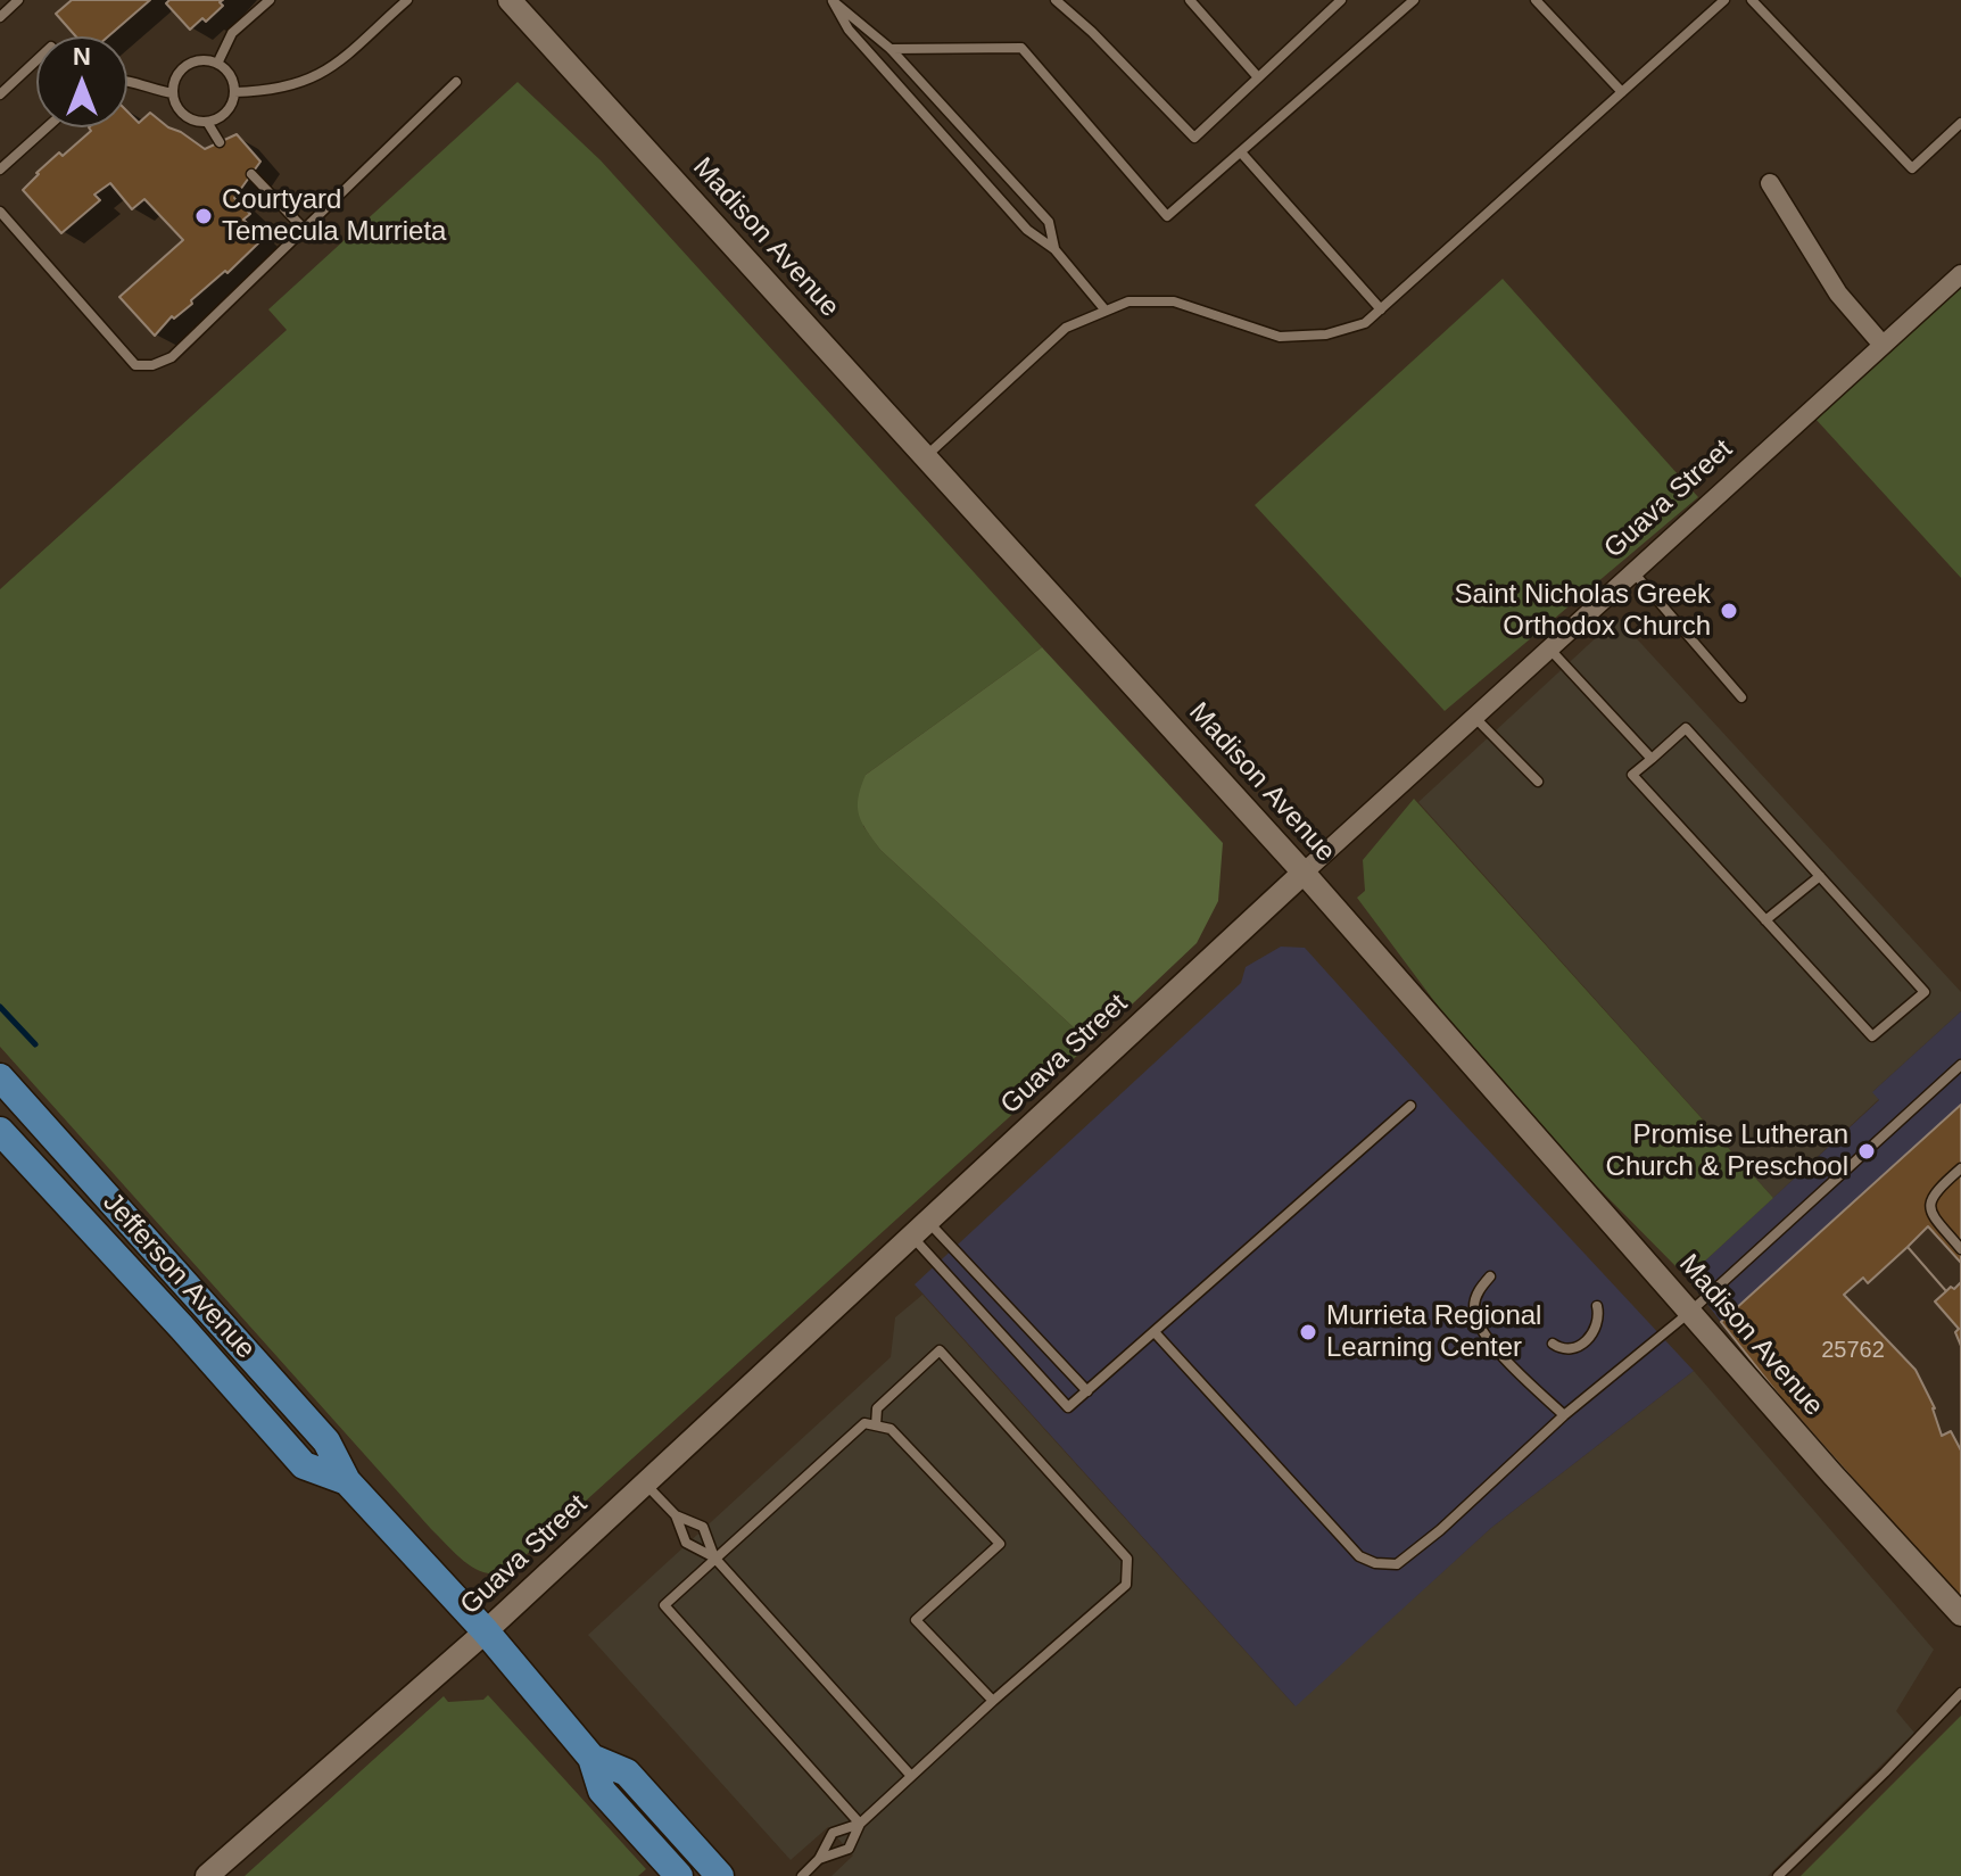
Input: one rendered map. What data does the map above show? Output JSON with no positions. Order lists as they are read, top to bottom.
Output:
{
  "streets": {
    "main road": ["Jefferson Avenue"],
    "street": ["Madison Avenue", "Guava Street"]
  },
  "crossings": [
    ["Madison Avenue", "Guava Street"],
    ["Guava Street", "Jefferson Avenue"]
  ],
  "places": [
    "Courtyard Temecula Murrieta",
    "Saint Nicholas Greek Orthodox Church",
    "Promise Lutheran Church & Preschool",
    "Murrieta Regional Learning Center"
  ],
  "house_numbers": ["25762"],
  "north": "top"
}
